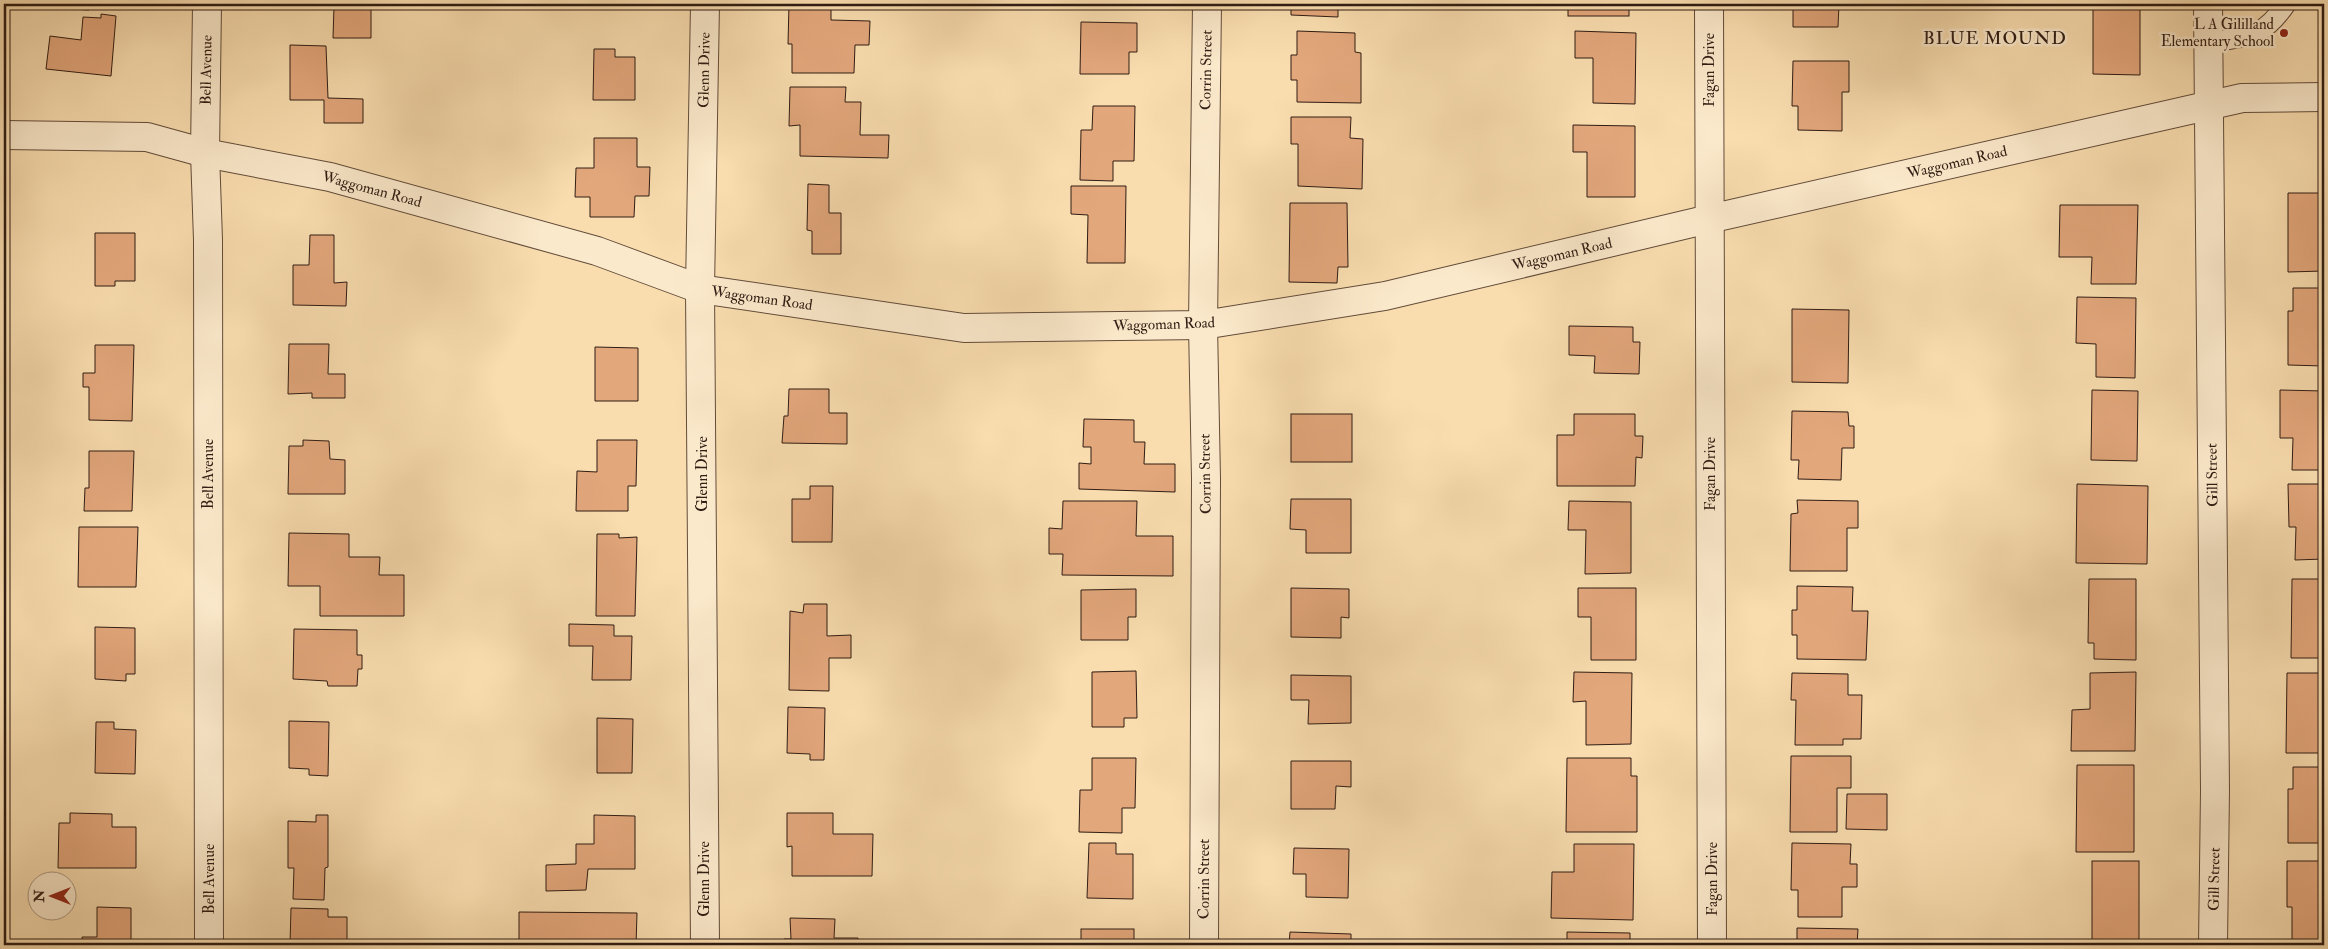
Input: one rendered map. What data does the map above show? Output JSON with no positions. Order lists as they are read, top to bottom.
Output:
{
  "streets": {
    "street": [
      "Bell Avenue",
      "Glenn Drive",
      "Corrin Street",
      "Fagan Drive",
      "Waggoman Road",
      "Gill Street"
    ]
  },
  "crossings": [
    ["Bell Avenue", "Waggoman Road"],
    ["Glenn Drive", "Waggoman Road"],
    ["Corrin Street", "Waggoman Road"],
    ["Fagan Drive", "Waggoman Road"],
    ["Waggoman Road", "Gill Street"]
  ],
  "districts": ["BLUE MOUND"],
  "places": ["L A Gililland Elementary School"],
  "north": "left"
}
